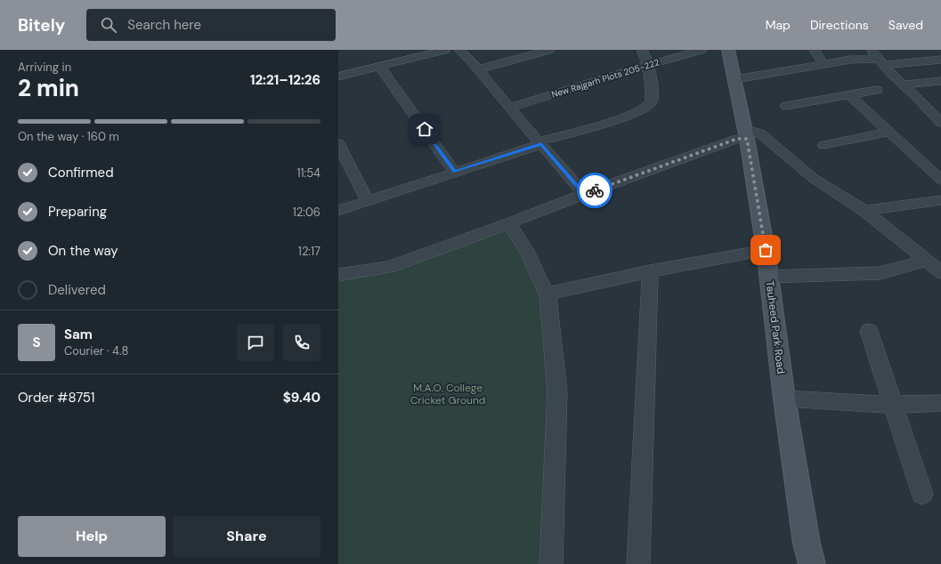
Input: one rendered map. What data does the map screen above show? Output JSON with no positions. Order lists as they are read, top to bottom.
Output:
{
  "streets": {
    "main road": ["Tauheed Park Road"],
    "street": ["New Rajgarh Plots 205-222"]
  },
  "parks": ["M.A.O. College Cricket Ground"],
  "page": {
    "header": "Bitely",
    "search": "Search here",
    "nav": ["Map", "Directions", "Saved"],
    "heading": ["2 min", "Arriving in", "12:21–12:26"],
    "panel": [
      "Sam",
      "Courier · 4.8",
      "Order #8751",
      "$9.40"
    ],
    "bar": "On the way · 160 m",
    "list": [
      ["Confirmed", "11:54"],
      ["Preparing", "12:06"],
      ["On the way", "12:17"],
      "Delivered"
    ],
    "round": "S",
    "buttons": ["Help", "Share"]
  }
}
